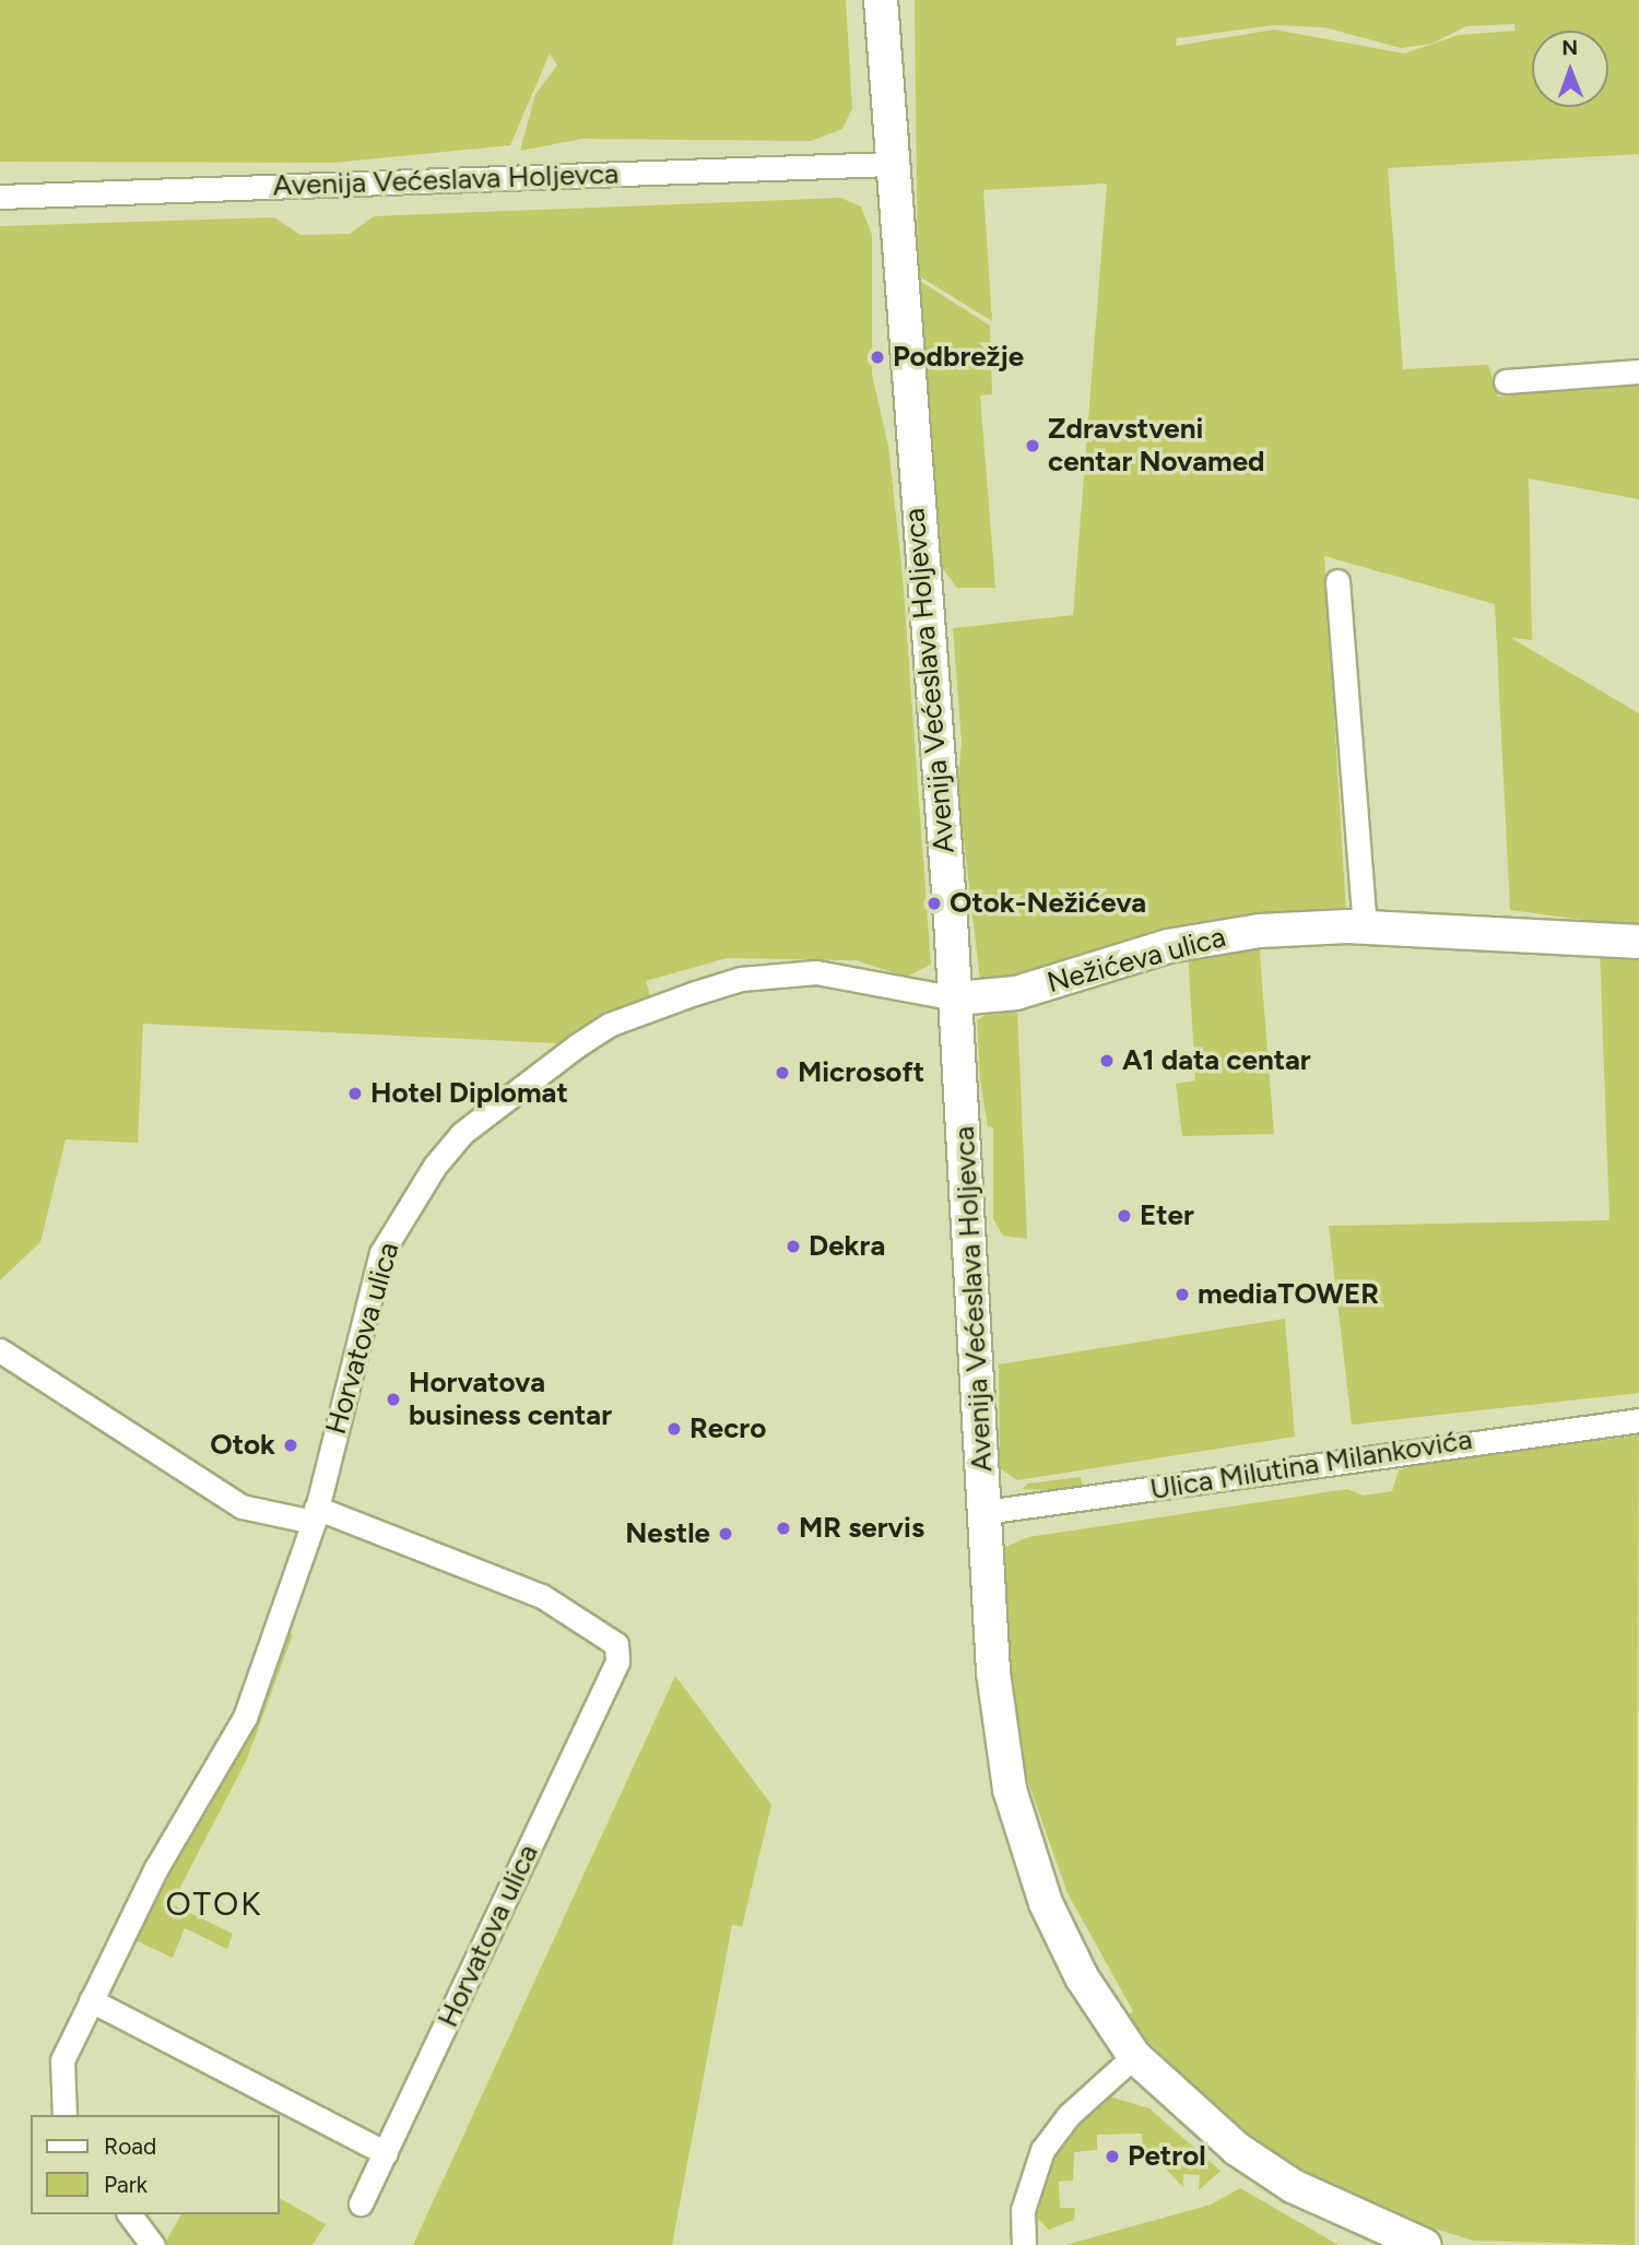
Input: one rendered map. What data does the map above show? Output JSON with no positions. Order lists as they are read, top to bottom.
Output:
{
  "streets": {
    "street": [
      "Avenija Većeslava Holjevca",
      "Nežićeva ulica",
      "Horvatova ulica",
      "Ulica Milutina Milankovića"
    ]
  },
  "crossings": [
    ["Avenija Većeslava Holjevca", "Nežićeva ulica"],
    ["Avenija Većeslava Holjevca", "Horvatova ulica"],
    ["Avenija Većeslava Holjevca", "Ulica Milutina Milankovića"],
    ["Nežićeva ulica", "Horvatova ulica"]
  ],
  "districts": ["OTOK"],
  "places": [
    "Podbrežje",
    "Zdravstveni centar Novamed",
    "Otok-Nežićeva",
    "A1 data centar",
    "Microsoft",
    "Hotel Diplomat",
    "Eter",
    "Dekra",
    "mediaTOWER",
    "Horvatova business centar",
    "Recro",
    "Otok",
    "MR servis",
    "Nestle",
    "Petrol"
  ],
  "legend": ["Road", "Park"],
  "north": "top"
}
